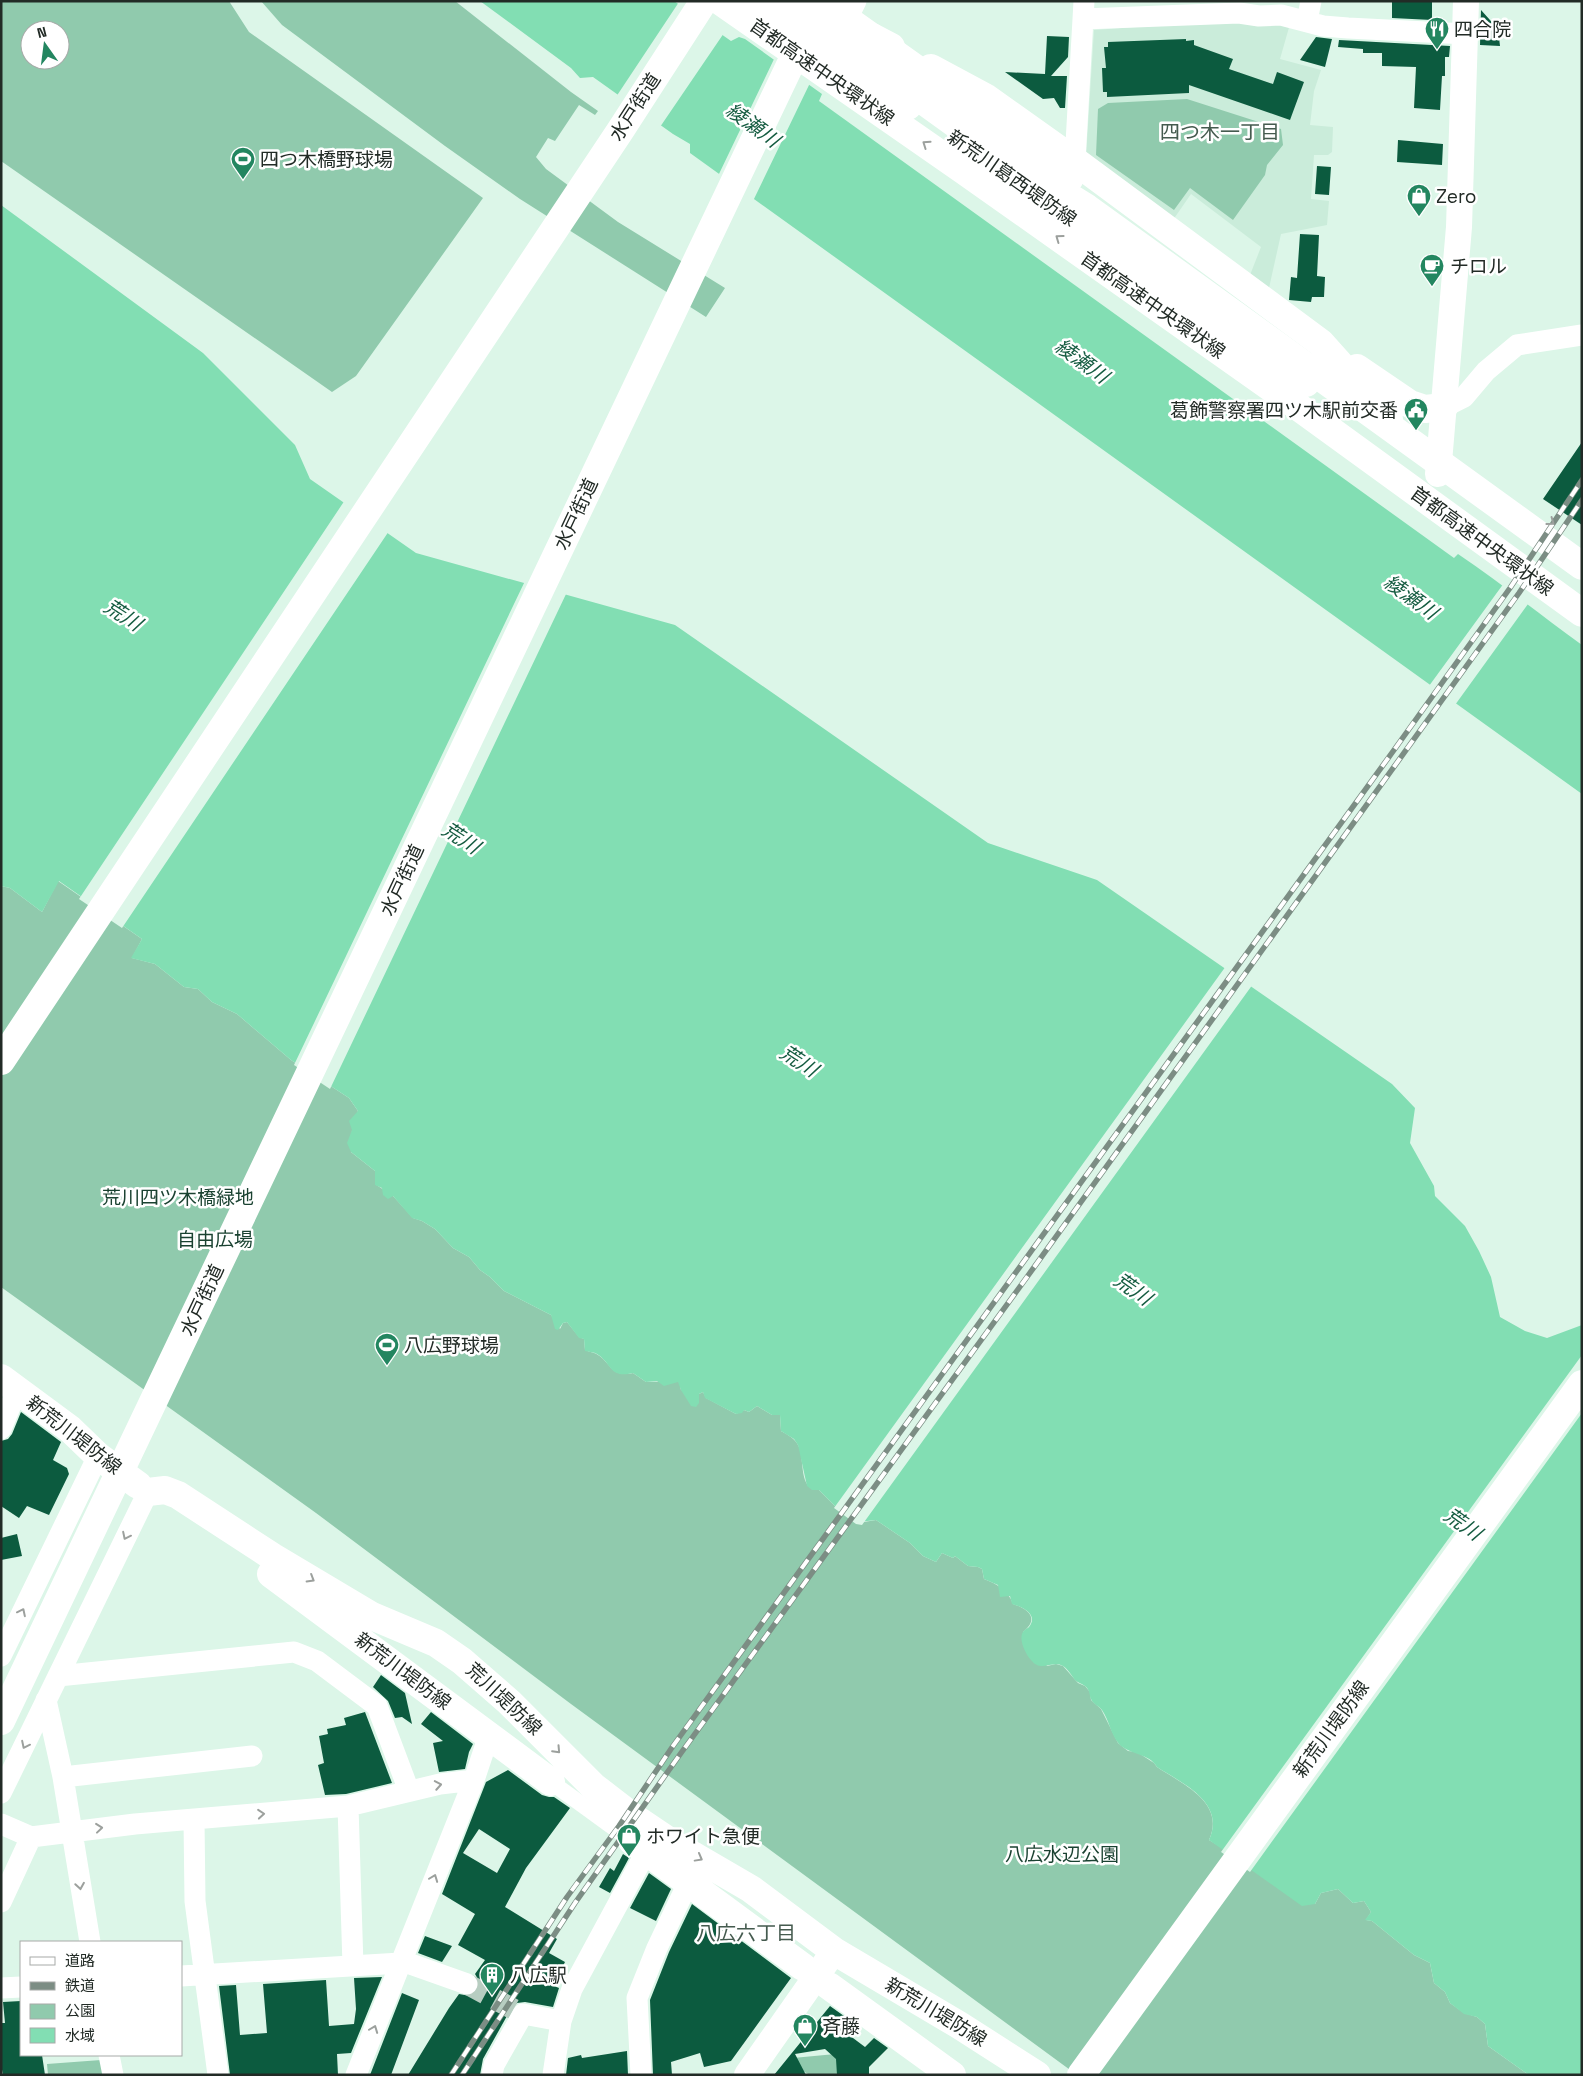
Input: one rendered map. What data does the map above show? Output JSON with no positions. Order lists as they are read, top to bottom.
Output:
{
  "streets": {
    "main road": [
      "首都高速中央環状線",
      "水戸街道",
      "新荒川葛西堤防線",
      "新荒川堤防線",
      "荒川堤防線"
    ]
  },
  "crossings": [
    ["首都高速中央環状線", "新荒川葛西堤防線"],
    ["新荒川堤防線", "荒川堤防線"]
  ],
  "one_way": ["荒川堤防線"],
  "districts": ["四つ木一丁目", "八広六丁目"],
  "water": ["綾瀬川", "荒川"],
  "parks": ["荒川四ツ木橋緑地", "自由広場", "八広水辺公園"],
  "places": {
    "restaurant": ["四合院"],
    "sports": ["四つ木橋野球場", "八広野球場"],
    "shop": ["Zero", "ホワイト急便", "斉藤"],
    "cafe": ["チロル"],
    "public building": ["葛飾警察署四ツ木駅前交番"],
    "building": ["八広駅"]
  },
  "legend": [
    "道路",
    "鉄道",
    "公園",
    "水域"
  ],
  "north": "top"
}
